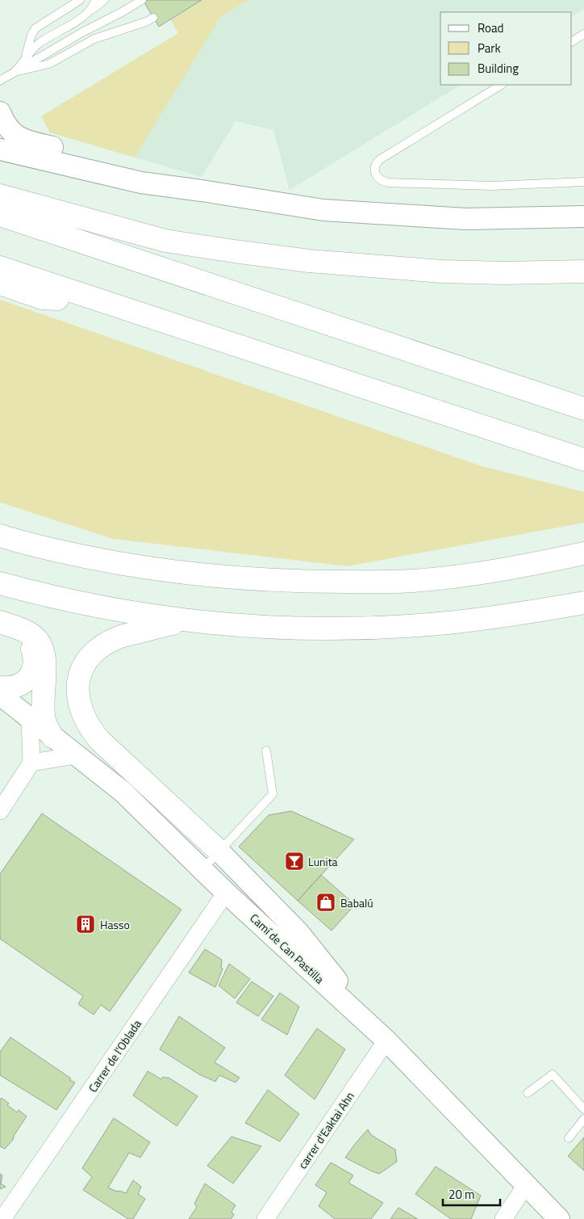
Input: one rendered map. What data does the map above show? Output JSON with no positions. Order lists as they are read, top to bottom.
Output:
{
  "streets": {
    "street": ["Camí de Can Pastilla", "Carrer de l'Oblada", "carrer d'Eaktai Ahn"]
  },
  "crossings": [
    ["Camí de Can Pastilla", "Carrer de l'Oblada"],
    ["Camí de Can Pastilla", "carrer d'Eaktai Ahn"]
  ],
  "places": {
    "bar": ["Lunita"],
    "shop": ["Babalú"],
    "building": ["Hasso"]
  },
  "legend": ["Road", "Park", "Building"],
  "scale_bar": "20 m"
}
